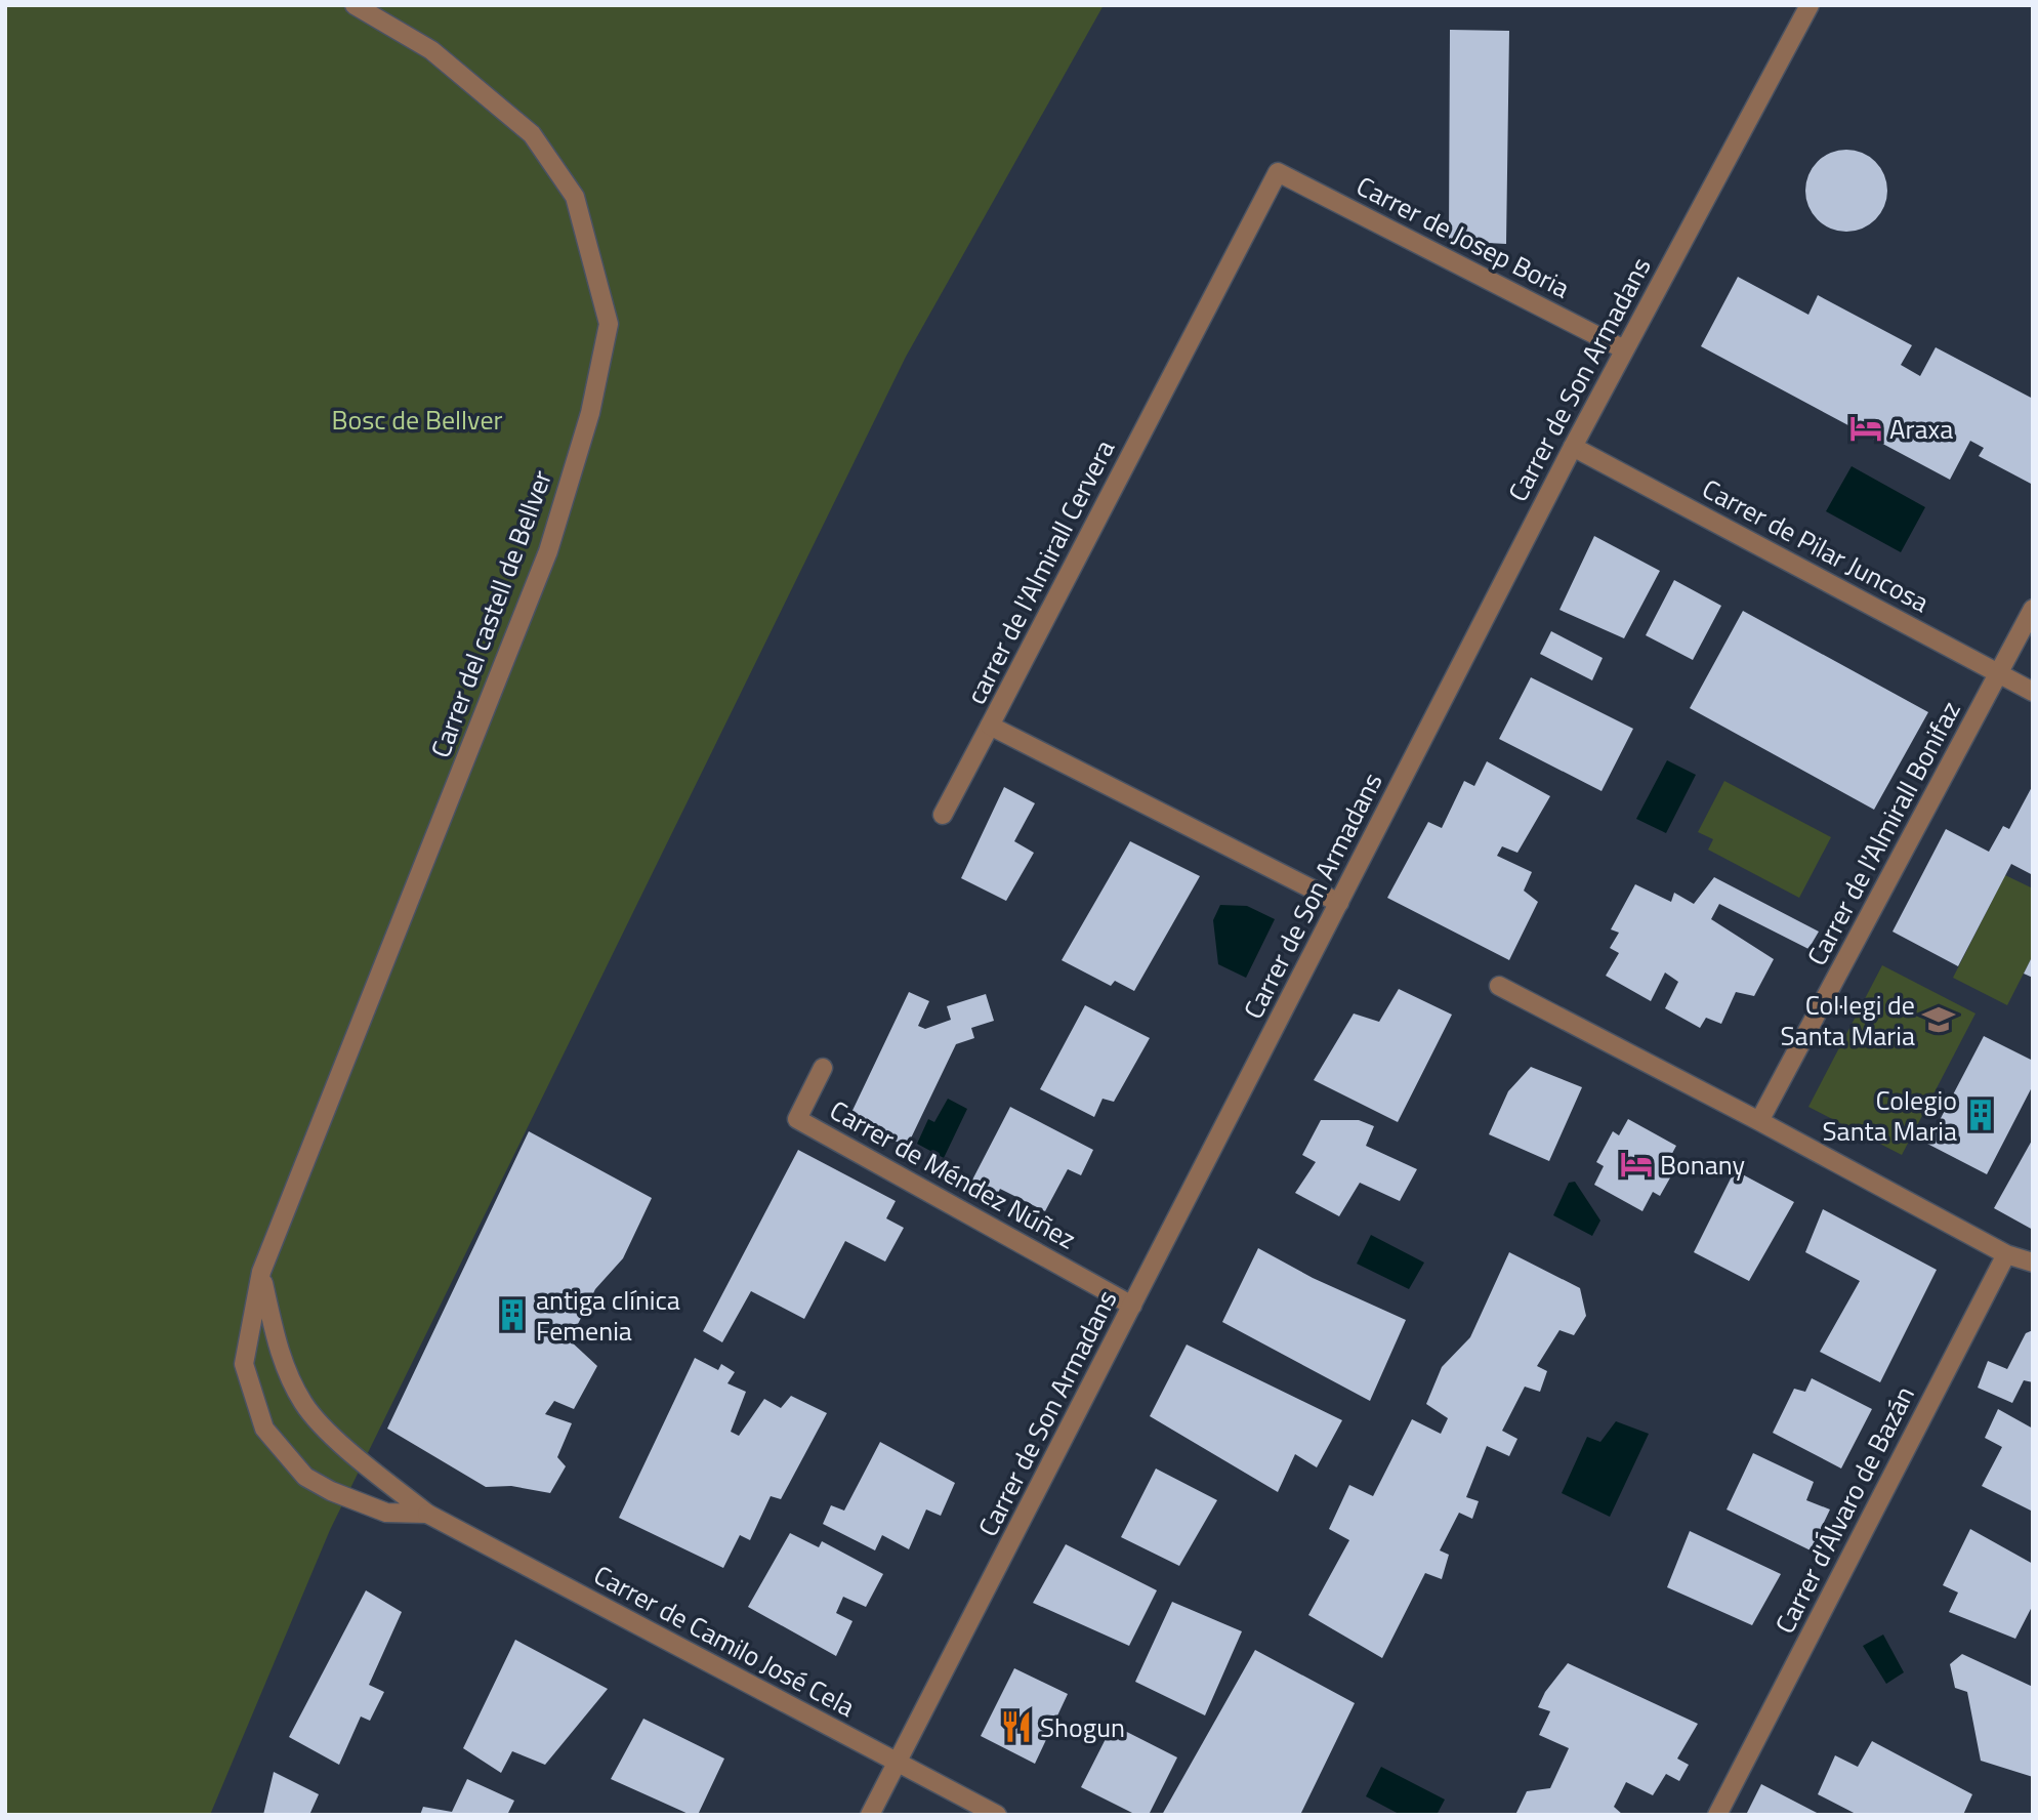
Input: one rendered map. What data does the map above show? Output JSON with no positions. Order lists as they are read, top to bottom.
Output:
{
  "streets": {
    "street": [
      "Carrer de Josep Boria",
      "Carrer de Son Armadans",
      "Carrer de Pilar Juncosa",
      "carrer de l'Almirall Cervera",
      "Carrer del castell de Bellver",
      "Carrer de l'Almirall Bonifaz",
      "Carrer de Méndez Núñez",
      "Carrer d'Álvaro de Bazán",
      "Carrer de Camilo José Cela"
    ]
  },
  "crossings": [
    ["Carrer de Josep Boria", "Carrer de Son Armadans"],
    ["Carrer de Josep Boria", "carrer de l'Almirall Cervera"],
    ["Carrer de Son Armadans", "Carrer de Pilar Juncosa"],
    ["Carrer de Son Armadans", "carrer de l'Almirall Cervera"],
    ["Carrer de Son Armadans", "Carrer de Méndez Núñez"],
    ["Carrer de Son Armadans", "Carrer de Camilo José Cela"],
    ["Carrer de Pilar Juncosa", "Carrer de l'Almirall Bonifaz"],
    ["Carrer del castell de Bellver", "Carrer de Camilo José Cela"]
  ],
  "parks": ["Bosc de Bellver"],
  "places": {
    "hotel": ["Araxa", "Bonany"],
    "school or university": ["Col·legi de Santa Maria"],
    "building": ["Colegio Santa Maria", "antiga clínica Femenia"],
    "restaurant": ["Shogun"]
  }
}
